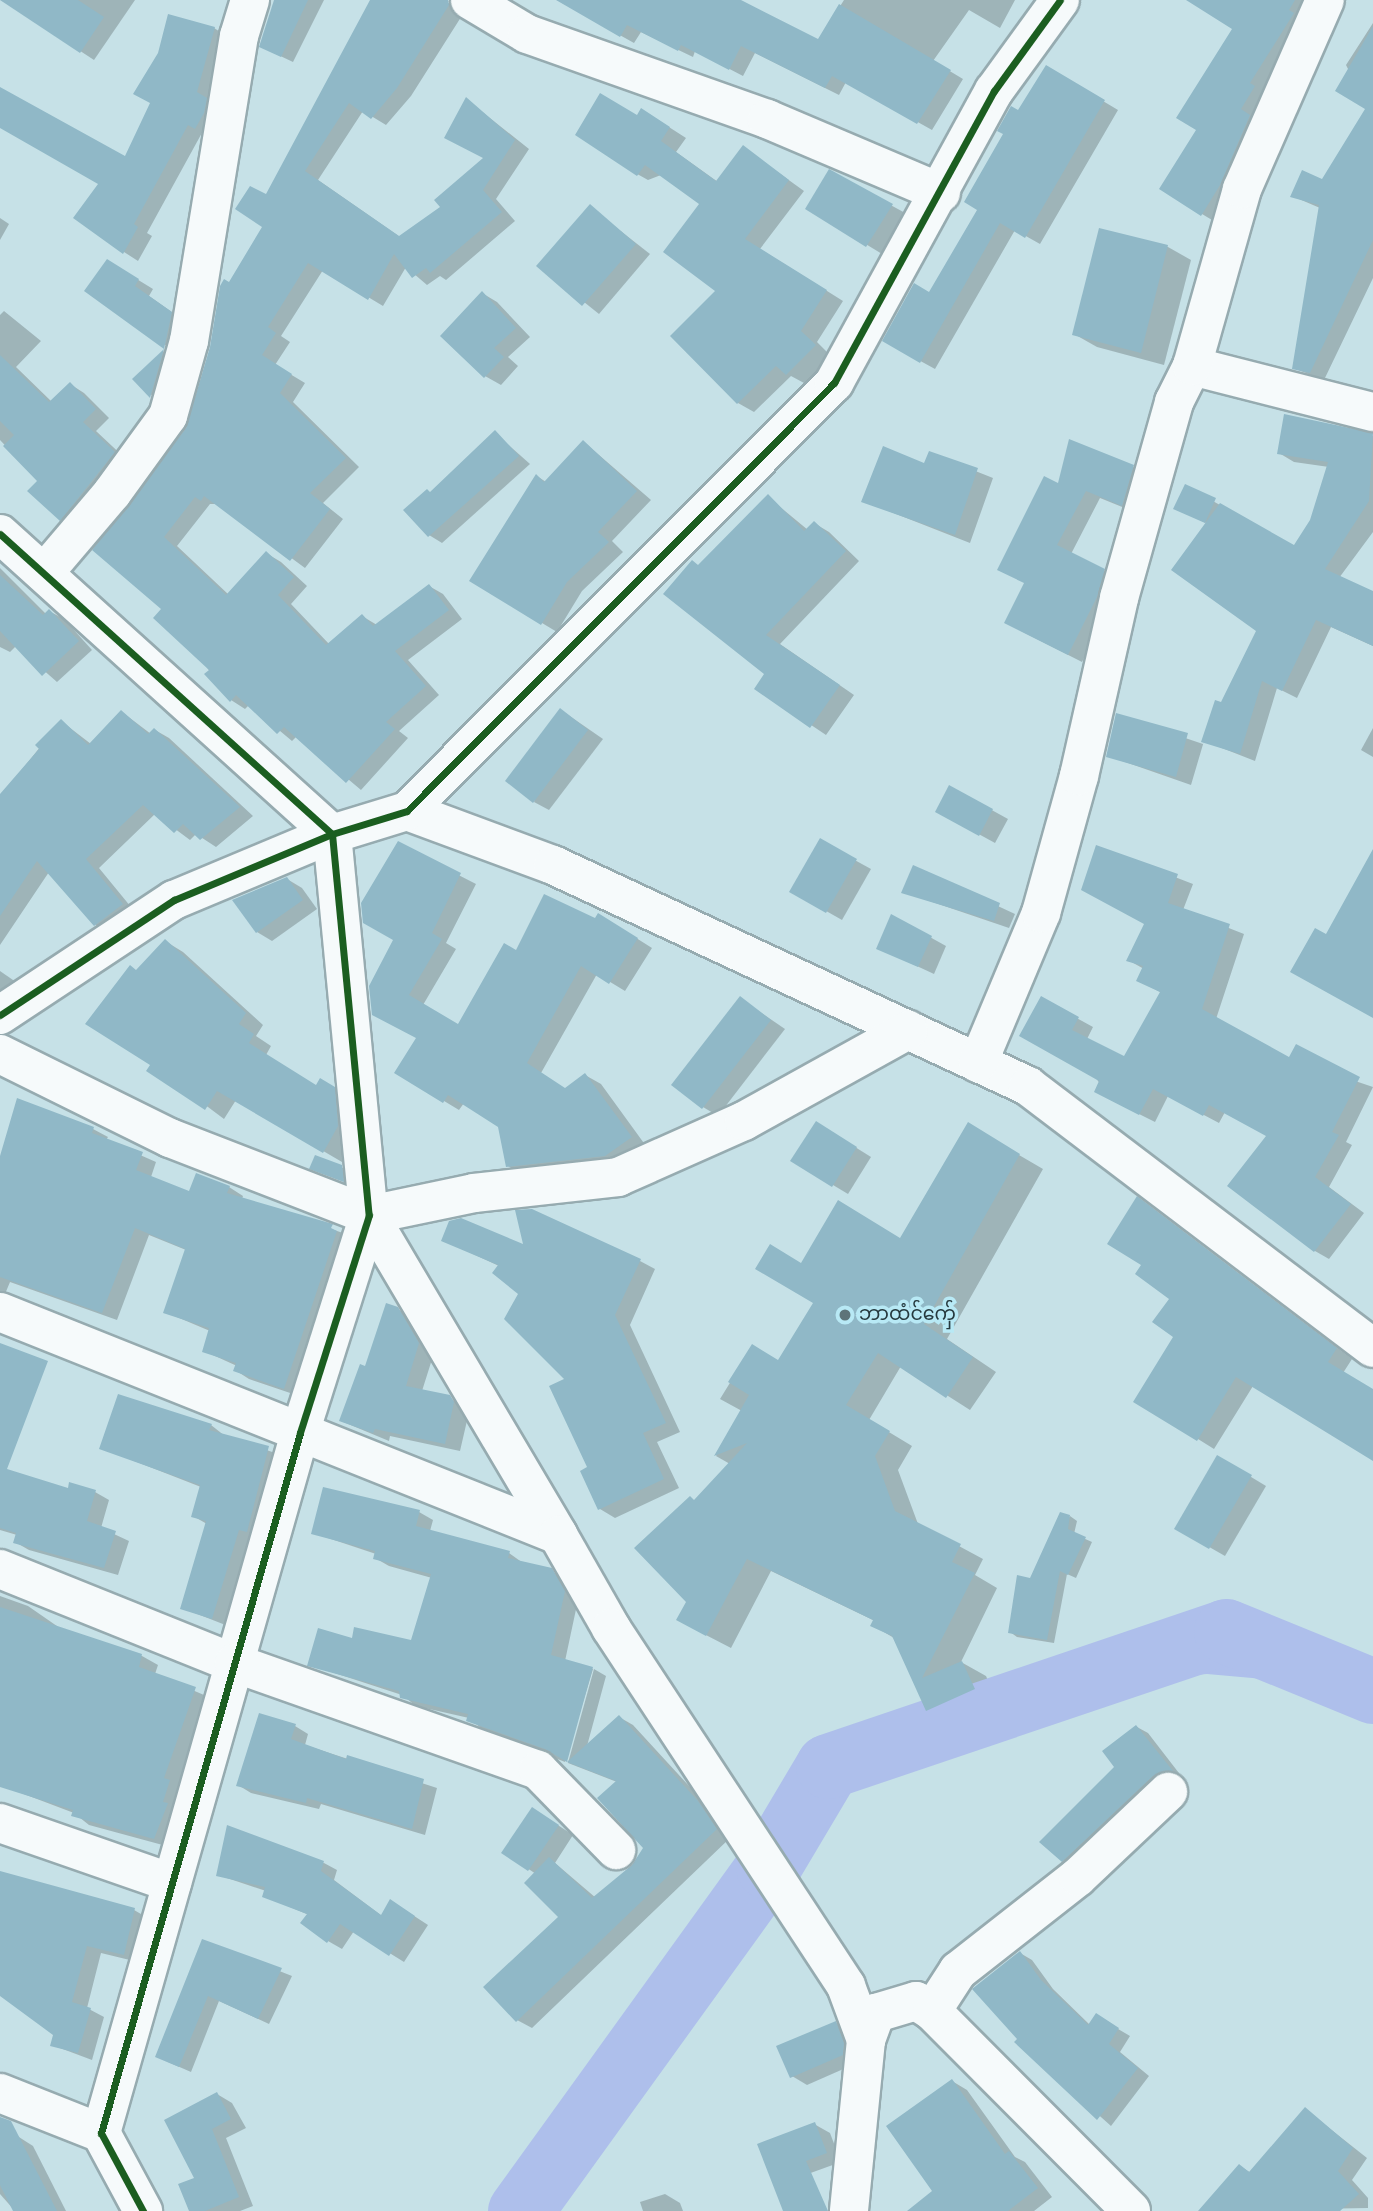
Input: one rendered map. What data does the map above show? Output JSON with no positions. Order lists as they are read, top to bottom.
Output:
{
  "places": ["ဘာထံင်ကှ်ေ"]
}
